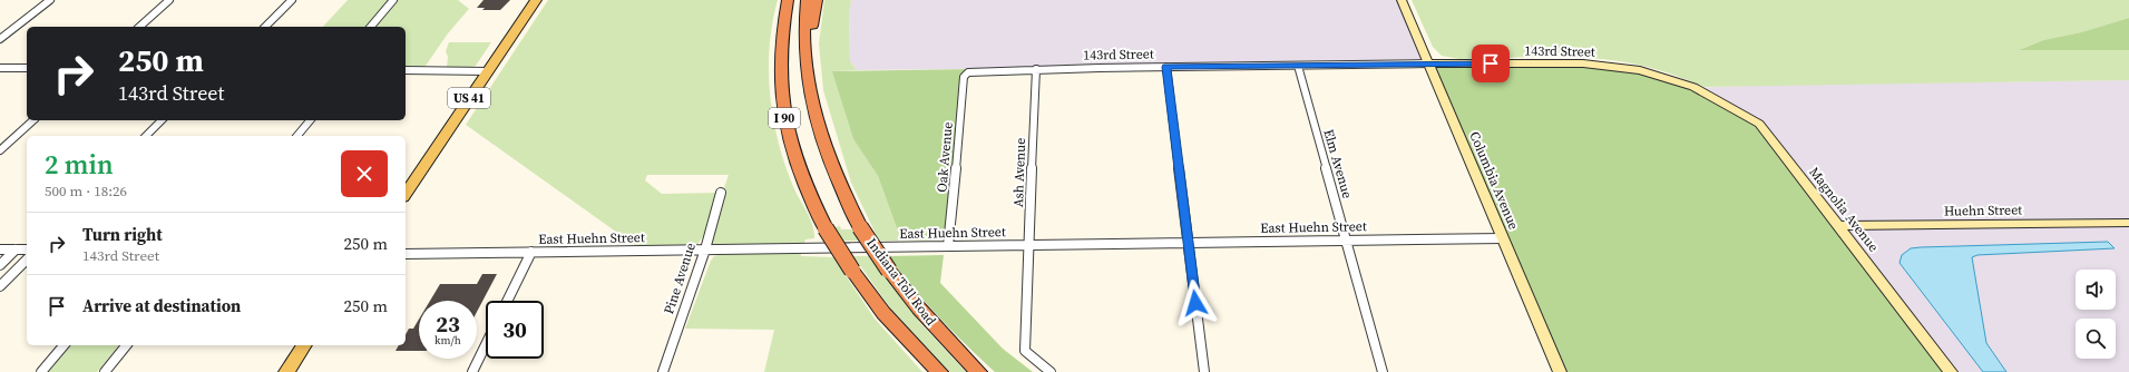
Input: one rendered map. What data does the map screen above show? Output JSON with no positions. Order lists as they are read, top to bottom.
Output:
{
  "streets": {
    "highway": ["I 90", "Indiana Toll Road"],
    "main road": ["US 41"],
    "street": [
      "143rd Street",
      "Oak Avenue",
      "Elm Avenue",
      "Ash Avenue",
      "Columbia Avenue",
      "Magnolia Avenue",
      "Huehn Street",
      "East Huehn Street",
      "Pine Avenue"
    ]
  },
  "crossings": [
    ["143rd Street", "Oak Avenue"],
    ["143rd Street", "Elm Avenue"],
    ["143rd Street", "Ash Avenue"],
    ["143rd Street", "Columbia Avenue"],
    ["143rd Street", "Magnolia Avenue"],
    ["Oak Avenue", "East Huehn Street"],
    ["Elm Avenue", "East Huehn Street"],
    ["Ash Avenue", "East Huehn Street"],
    ["Columbia Avenue", "East Huehn Street"],
    ["Magnolia Avenue", "Huehn Street"],
    ["East Huehn Street", "Pine Avenue"]
  ],
  "page": {
    "turn": ["250 m", "143rd Street"],
    "heading": ["2 min", "500 m · 18:26"],
    "list": [
      {
        "name": "Turn right",
        "note": "143rd Street",
        "value": "250 m"
      },
      {
        "name": "Arrive at destination",
        "value": "250 m"
      }
    ],
    "speed": "23 km/h",
    "limit": "30"
  }
}
